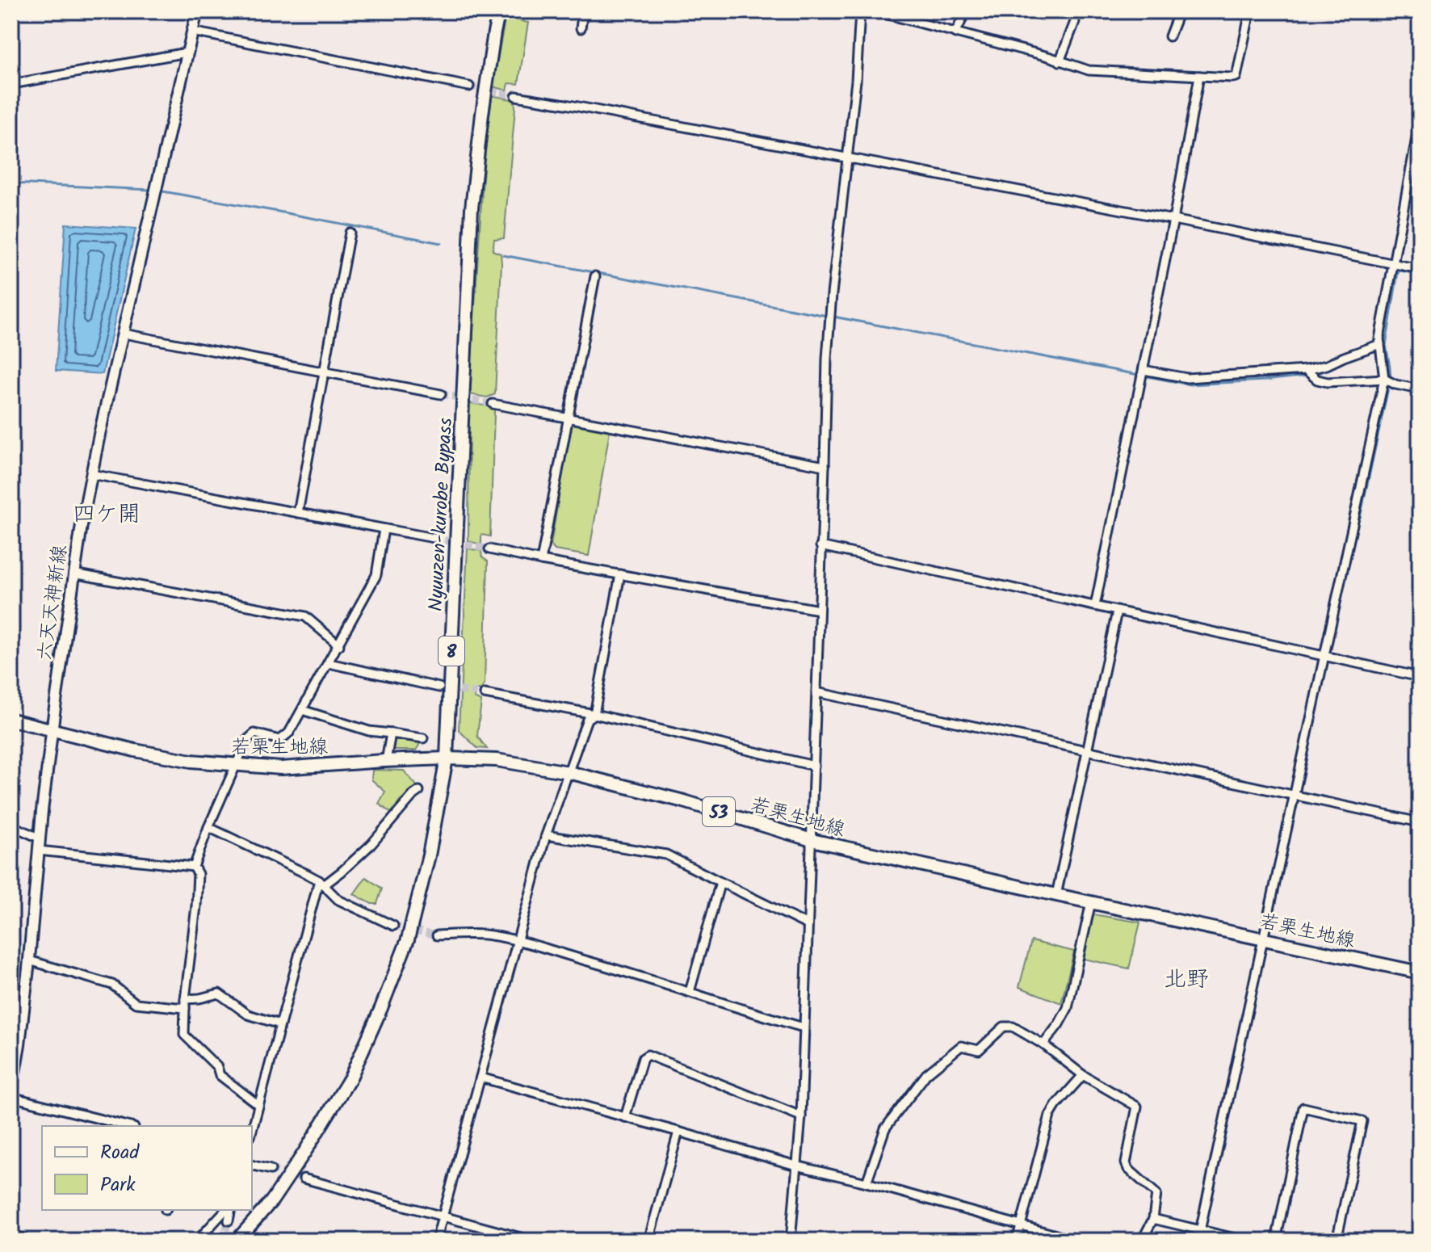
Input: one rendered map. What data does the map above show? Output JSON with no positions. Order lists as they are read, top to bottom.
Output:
{
  "streets": {
    "main road": [
      "Nyuuzen-kurobe Bypass",
      "六天天神新線",
      "8",
      "若栗生地線",
      "53"
    ]
  },
  "crossings": [
    ["Nyuuzen-kurobe Bypass", "若栗生地線"],
    ["六天天神新線", "若栗生地線"]
  ],
  "districts": ["四ケ開", "北野"],
  "legend": ["Road", "Park"]
}
